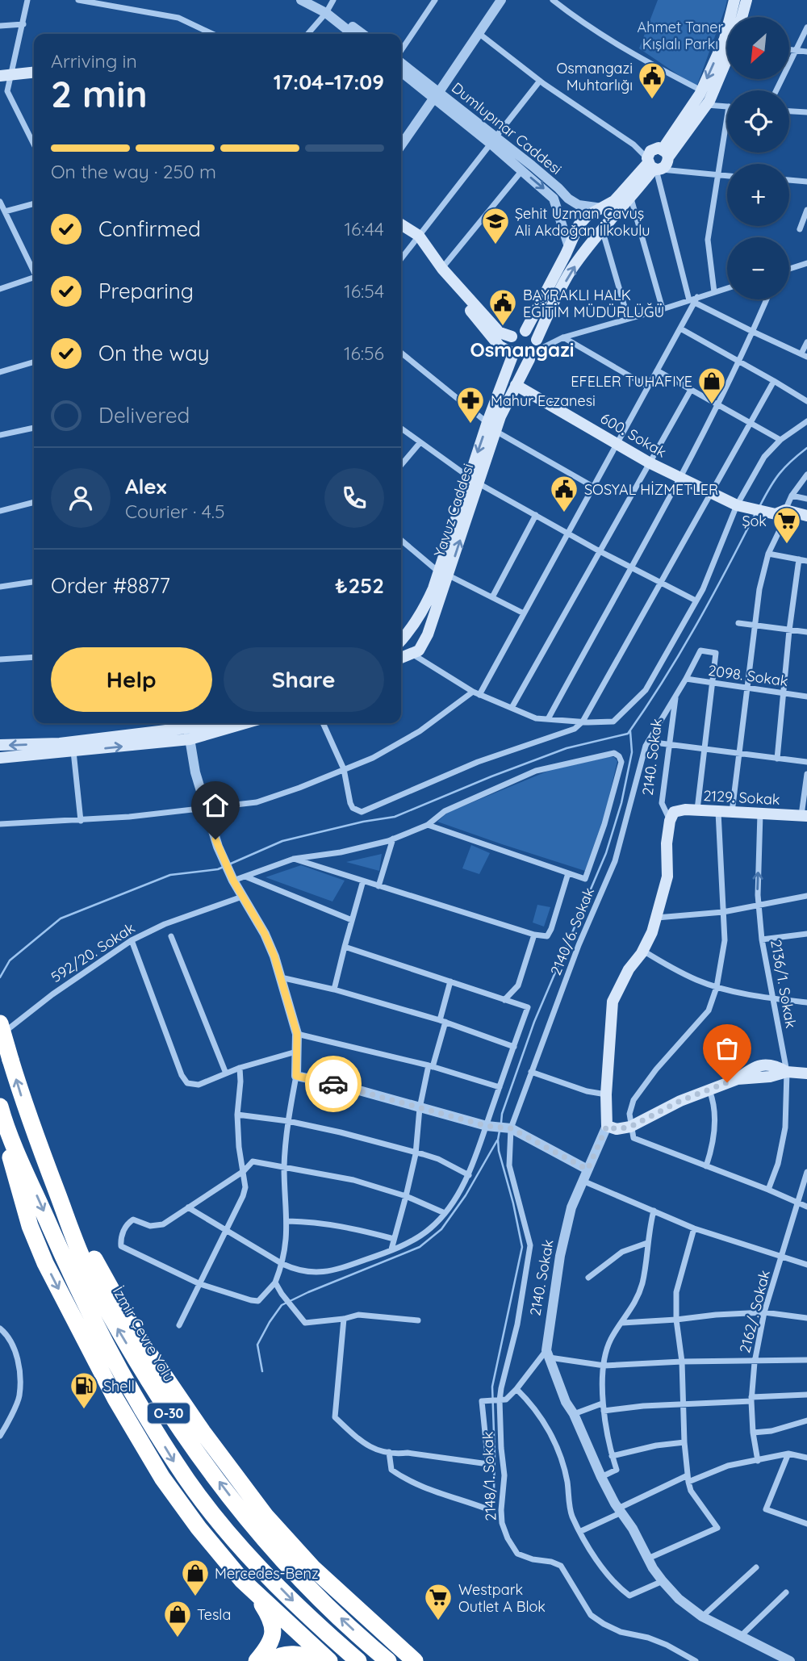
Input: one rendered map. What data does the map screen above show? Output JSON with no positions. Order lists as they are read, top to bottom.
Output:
{
  "streets": {
    "highway": ["İzmir Çevre Yolu", "O-30"],
    "main road": [
      "600. Sokak",
      "Yavuz Caddesi",
      "2140. Sokak",
      "2129. Sokak"
    ],
    "street": [
      "Dumlupınar Caddesi",
      "2098. Sokak",
      "2140/6. Sokak",
      "592/20. Sokak",
      "2136/1. Sokak",
      "2162/. Sokak",
      "2148/1. Sokak"
    ]
  },
  "crossings": [
    ["600. Sokak", "Yavuz Caddesi"],
    ["2098. Sokak", "2140/6. Sokak"],
    ["2140. Sokak", "2129. Sokak"],
    ["2140. Sokak", "2140/6. Sokak"],
    ["2129. Sokak", "2140/6. Sokak"],
    ["2129. Sokak", "2136/1. Sokak"],
    ["2140/6. Sokak", "2148/1. Sokak"]
  ],
  "districts": ["Osmangazi"],
  "parks": ["Ahmet Taner Kışlalı Parkı"],
  "places": {
    "public building": ["Osmangazi Muhtarlığı", "BAYRAKLI HALK EĞİTİM MÜDÜRLÜĞÜ", "SOSYAL HİZMETLER"],
    "school or university": ["Şehit Uzman Çavuş Ali Akdoğan İlkokulu"],
    "shop": ["EFELER TUHAFIYE", "Mercedes-Benz", "Tesla"],
    "pharmacy": ["Mahur Eczanesi"],
    "supermarket": ["Şok", "Westpark Outlet A Blok"],
    "fuel station": ["Shell"]
  },
  "north": "bottom left",
  "page": {
    "map_buttons": ["+", "−"],
    "heading": ["2 min", "Arriving in", "17:04–17:09"],
    "panel": [
      "Alex",
      "Courier · 4.5",
      "Order #8877",
      "₺252"
    ],
    "bar": "On the way · 250 m",
    "list": [
      ["Confirmed", "16:44"],
      ["Preparing", "16:54"],
      ["On the way", "16:56"],
      "Delivered"
    ],
    "buttons": ["Help", "Share"]
  }
}
